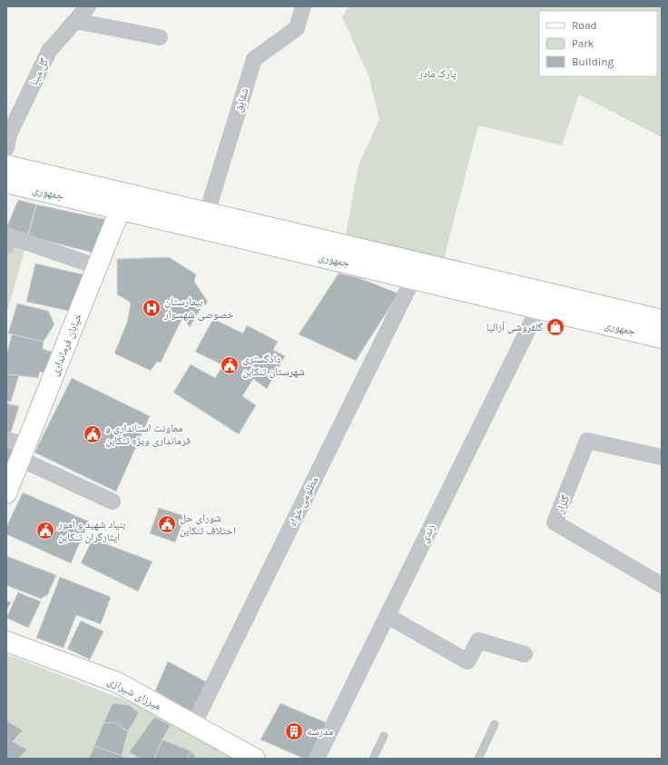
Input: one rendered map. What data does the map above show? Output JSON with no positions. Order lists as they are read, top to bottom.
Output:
{
  "streets": {
    "main road": ["جمهوری", "خیابان فرمانداری", "میرزای شیرازی"],
    "street": [
      "گل مینا",
      "شقایق",
      "مظلومی خواه",
      "گلزار",
      "زندی"
    ]
  },
  "crossings": [
    ["شقایق", "جمهوری"],
    ["جمهوری", "خیابان فرمانداری"],
    ["جمهوری", "مظلومی خواه"],
    ["جمهوری", "زندی"],
    ["مظلومی خواه", "میرزای شیرازی"]
  ],
  "parks": ["پارک مادر"],
  "places": {
    "hospital": ["بیمارستان خصوصی شهسوار"],
    "shop": ["گلفروشی آزالیا"],
    "public building": [
      "دادگستری شهرستان تنکابن",
      "معاونت استانداری و فرمانداری ویژه تنکابن",
      "شورای حل اختلاف تنکابن",
      "بنیاد شهید و امور ایثارگران تنکابن"
    ],
    "building": ["مدرسه"]
  },
  "legend": ["Road", "Park", "Building"]
}
